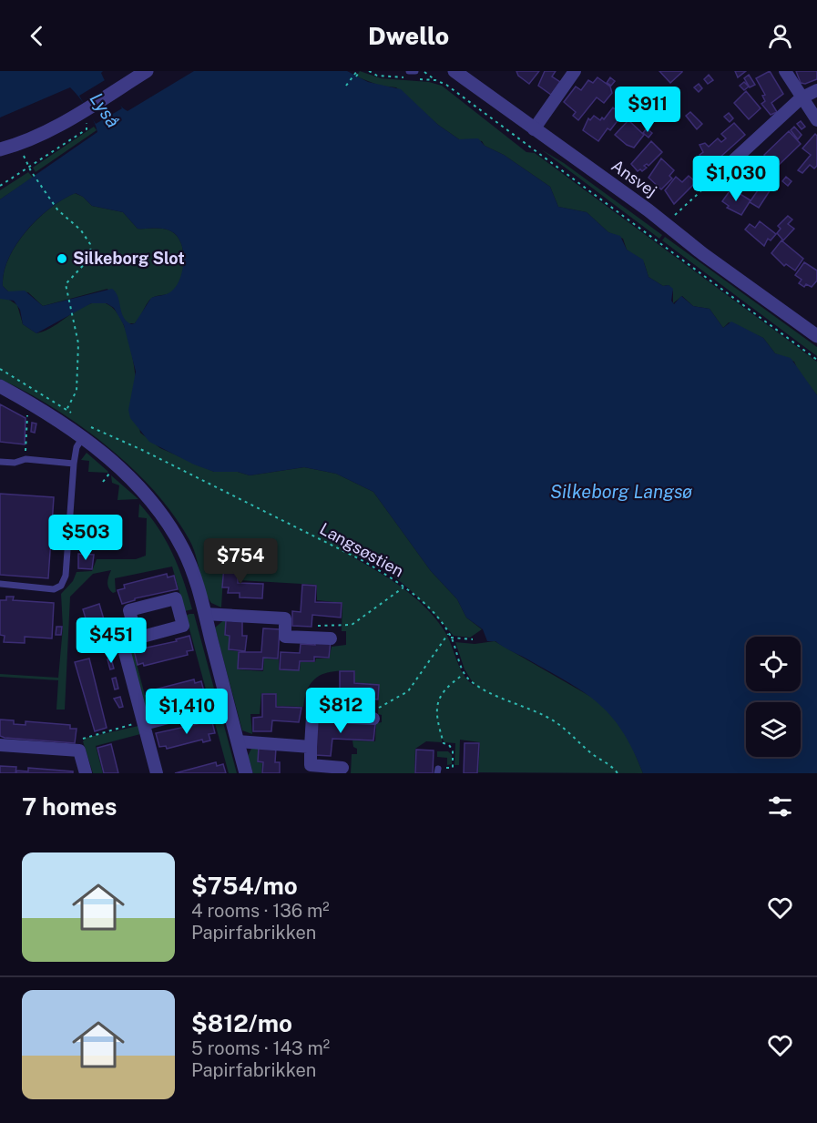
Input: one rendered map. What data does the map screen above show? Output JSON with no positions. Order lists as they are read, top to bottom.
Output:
{
  "streets": {
    "street": ["Ansvej"],
    "path": ["Langsøstien"]
  },
  "water": ["Lyså", "Silkeborg Langsø"],
  "places": ["Silkeborg Slot"],
  "page": {
    "header": "Dwello",
    "price": [
      "$911",
      "$1,030",
      "$503",
      "$754",
      "$451",
      "$812",
      "$1,410"
    ],
    "heading": "7 homes",
    "list": [
      {
        "name": "$754/mo",
        "note": "4 rooms · 136 m² · Papirfabrikken"
      },
      {
        "name": "$812/mo",
        "note": "5 rooms · 143 m² · Papirfabrikken"
      }
    ]
  }
}
